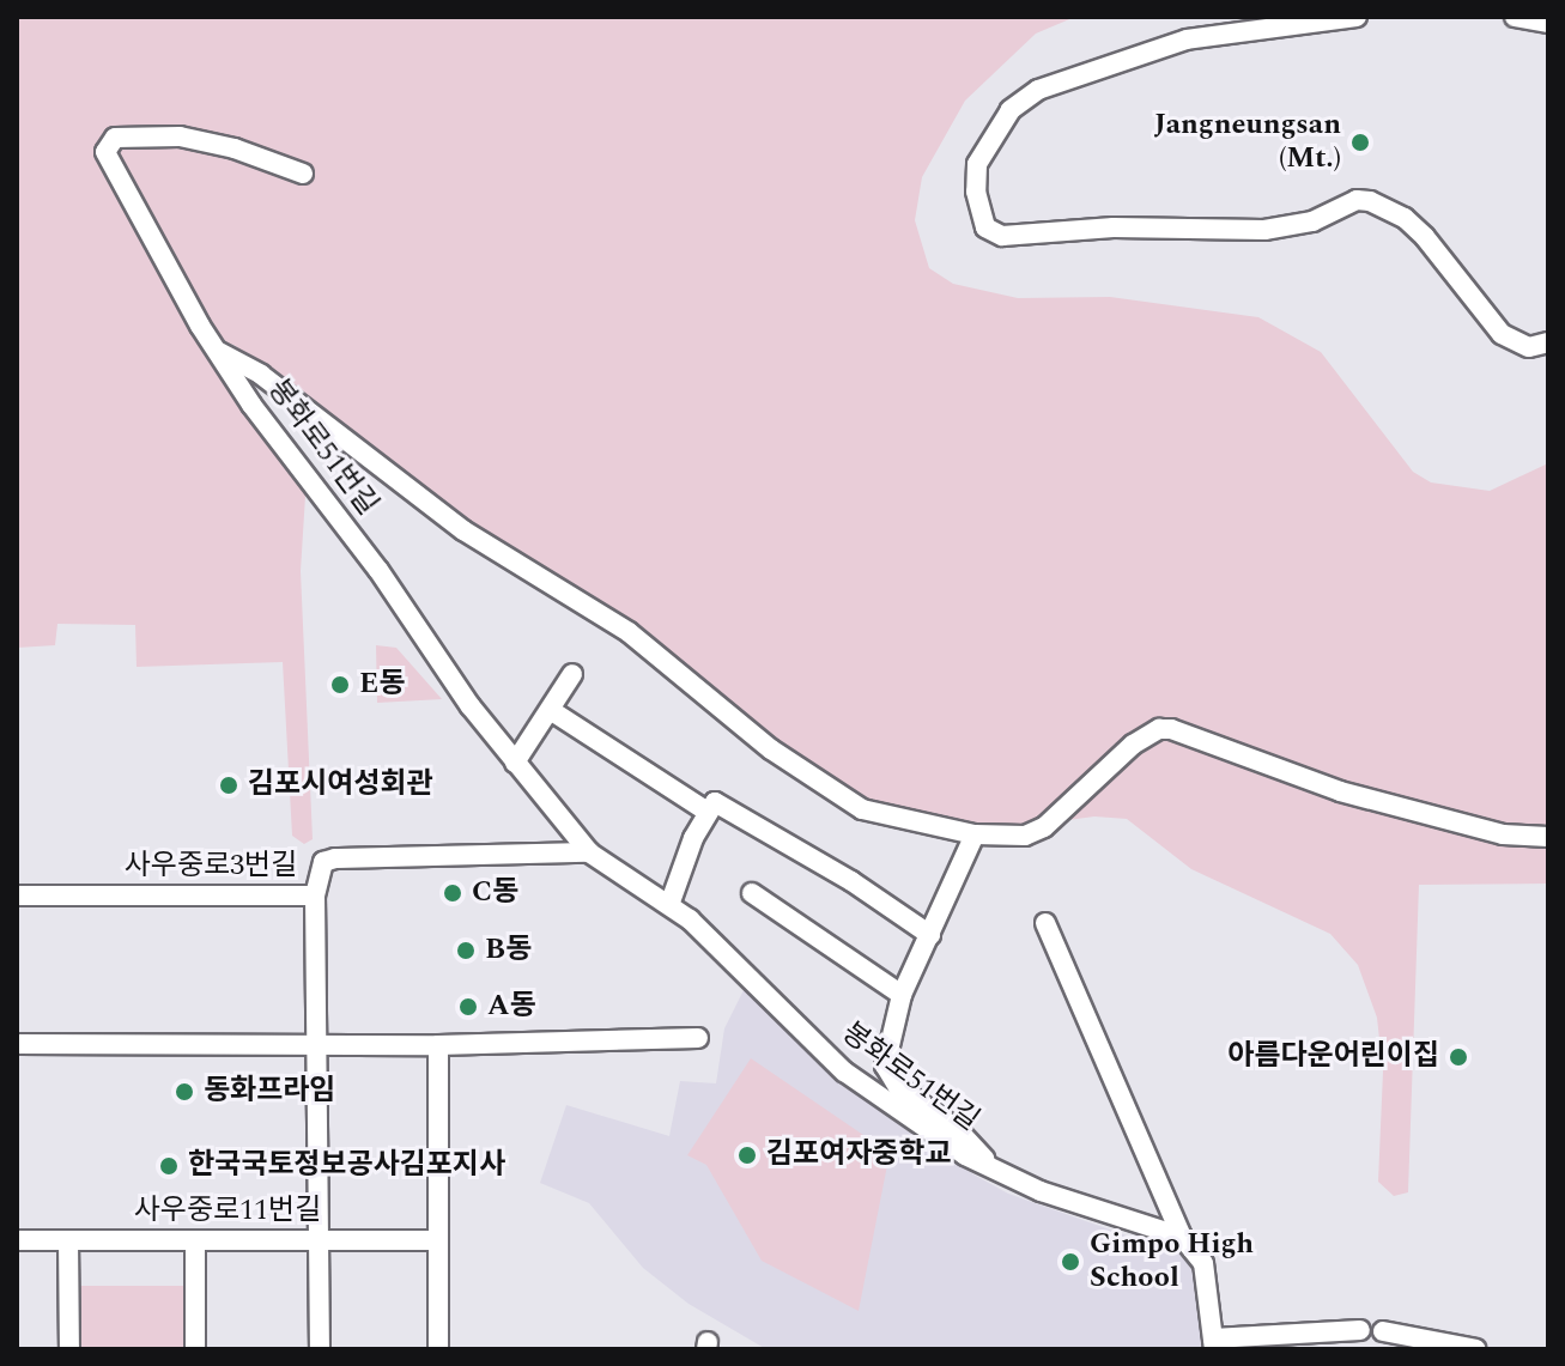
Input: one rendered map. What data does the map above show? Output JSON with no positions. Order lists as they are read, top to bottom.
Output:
{
  "streets": {
    "street": ["봉화로51번길", "사우중로3번길", "사우중로11번길"]
  },
  "crossings": [
    ["사우중로3번길", "사우중로11번길"]
  ],
  "places": [
    "Jangneungsan (Mt.)",
    "E동",
    "김포시여성회관",
    "C동",
    "B동",
    "A동",
    "아름다운어린이집",
    "동화프라임",
    "김포여자중학교",
    "한국국토정보공사김포지사",
    "Gimpo High School"
  ]
}
